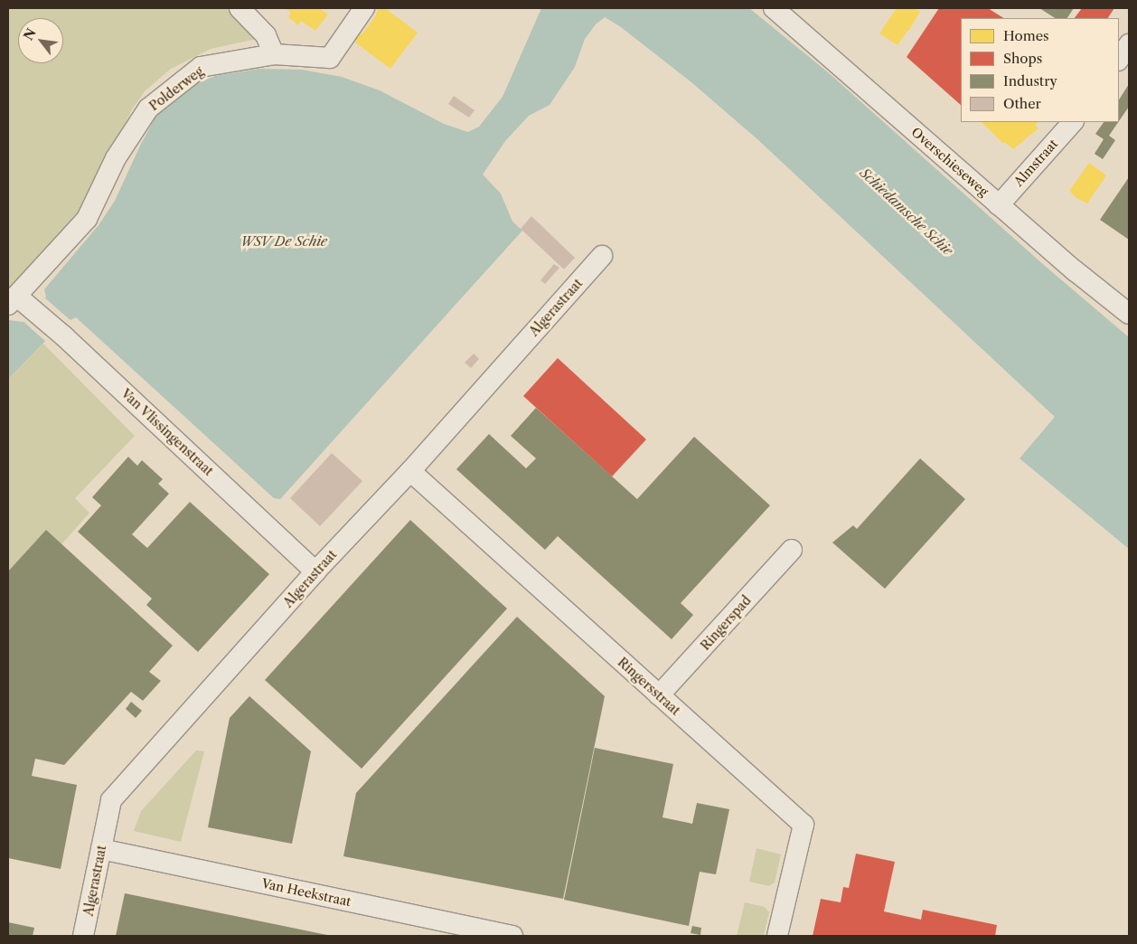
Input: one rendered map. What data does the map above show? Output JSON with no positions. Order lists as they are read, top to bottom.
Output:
{
  "streets": {
    "street": [
      "Polderweg",
      "Overschieseweg",
      "Almstraat",
      "Algerastraat",
      "Van Vlissingenstraat",
      "Ringerspad",
      "Ringersstraat",
      "Van Heekstraat"
    ]
  },
  "crossings": [
    ["Polderweg", "Van Vlissingenstraat"],
    ["Overschieseweg", "Almstraat"],
    ["Algerastraat", "Van Vlissingenstraat"],
    ["Algerastraat", "Ringersstraat"],
    ["Algerastraat", "Van Heekstraat"],
    ["Ringerspad", "Ringersstraat"]
  ],
  "water": ["Schiedamsche Schie", "WSV De Schie"],
  "legend": [
    "Homes",
    "Shops",
    "Industry",
    "Other"
  ],
  "north": "top left"
}
